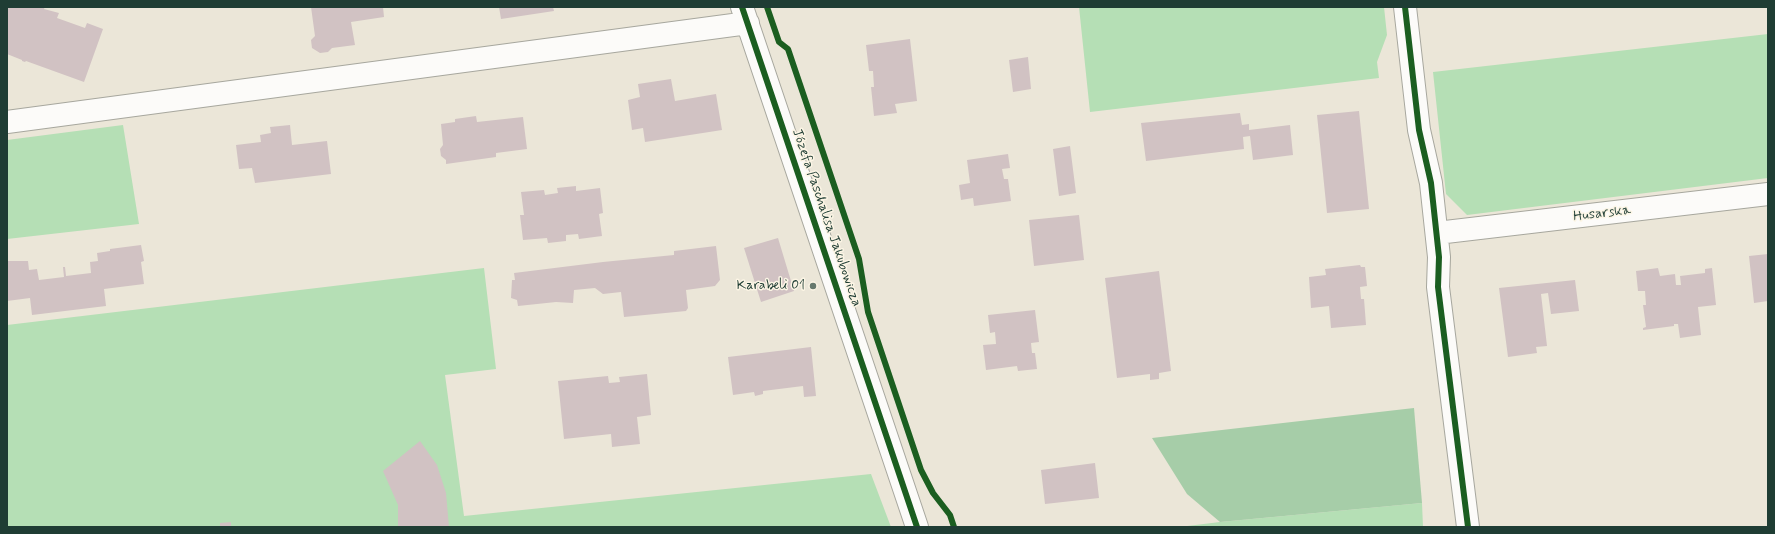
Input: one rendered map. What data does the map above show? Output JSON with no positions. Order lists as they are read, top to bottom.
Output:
{
  "streets": {
    "street": ["Husarska", "Józefa Paschalisa Jakubowicza"]
  },
  "places": ["Karabeli 01"]
}
